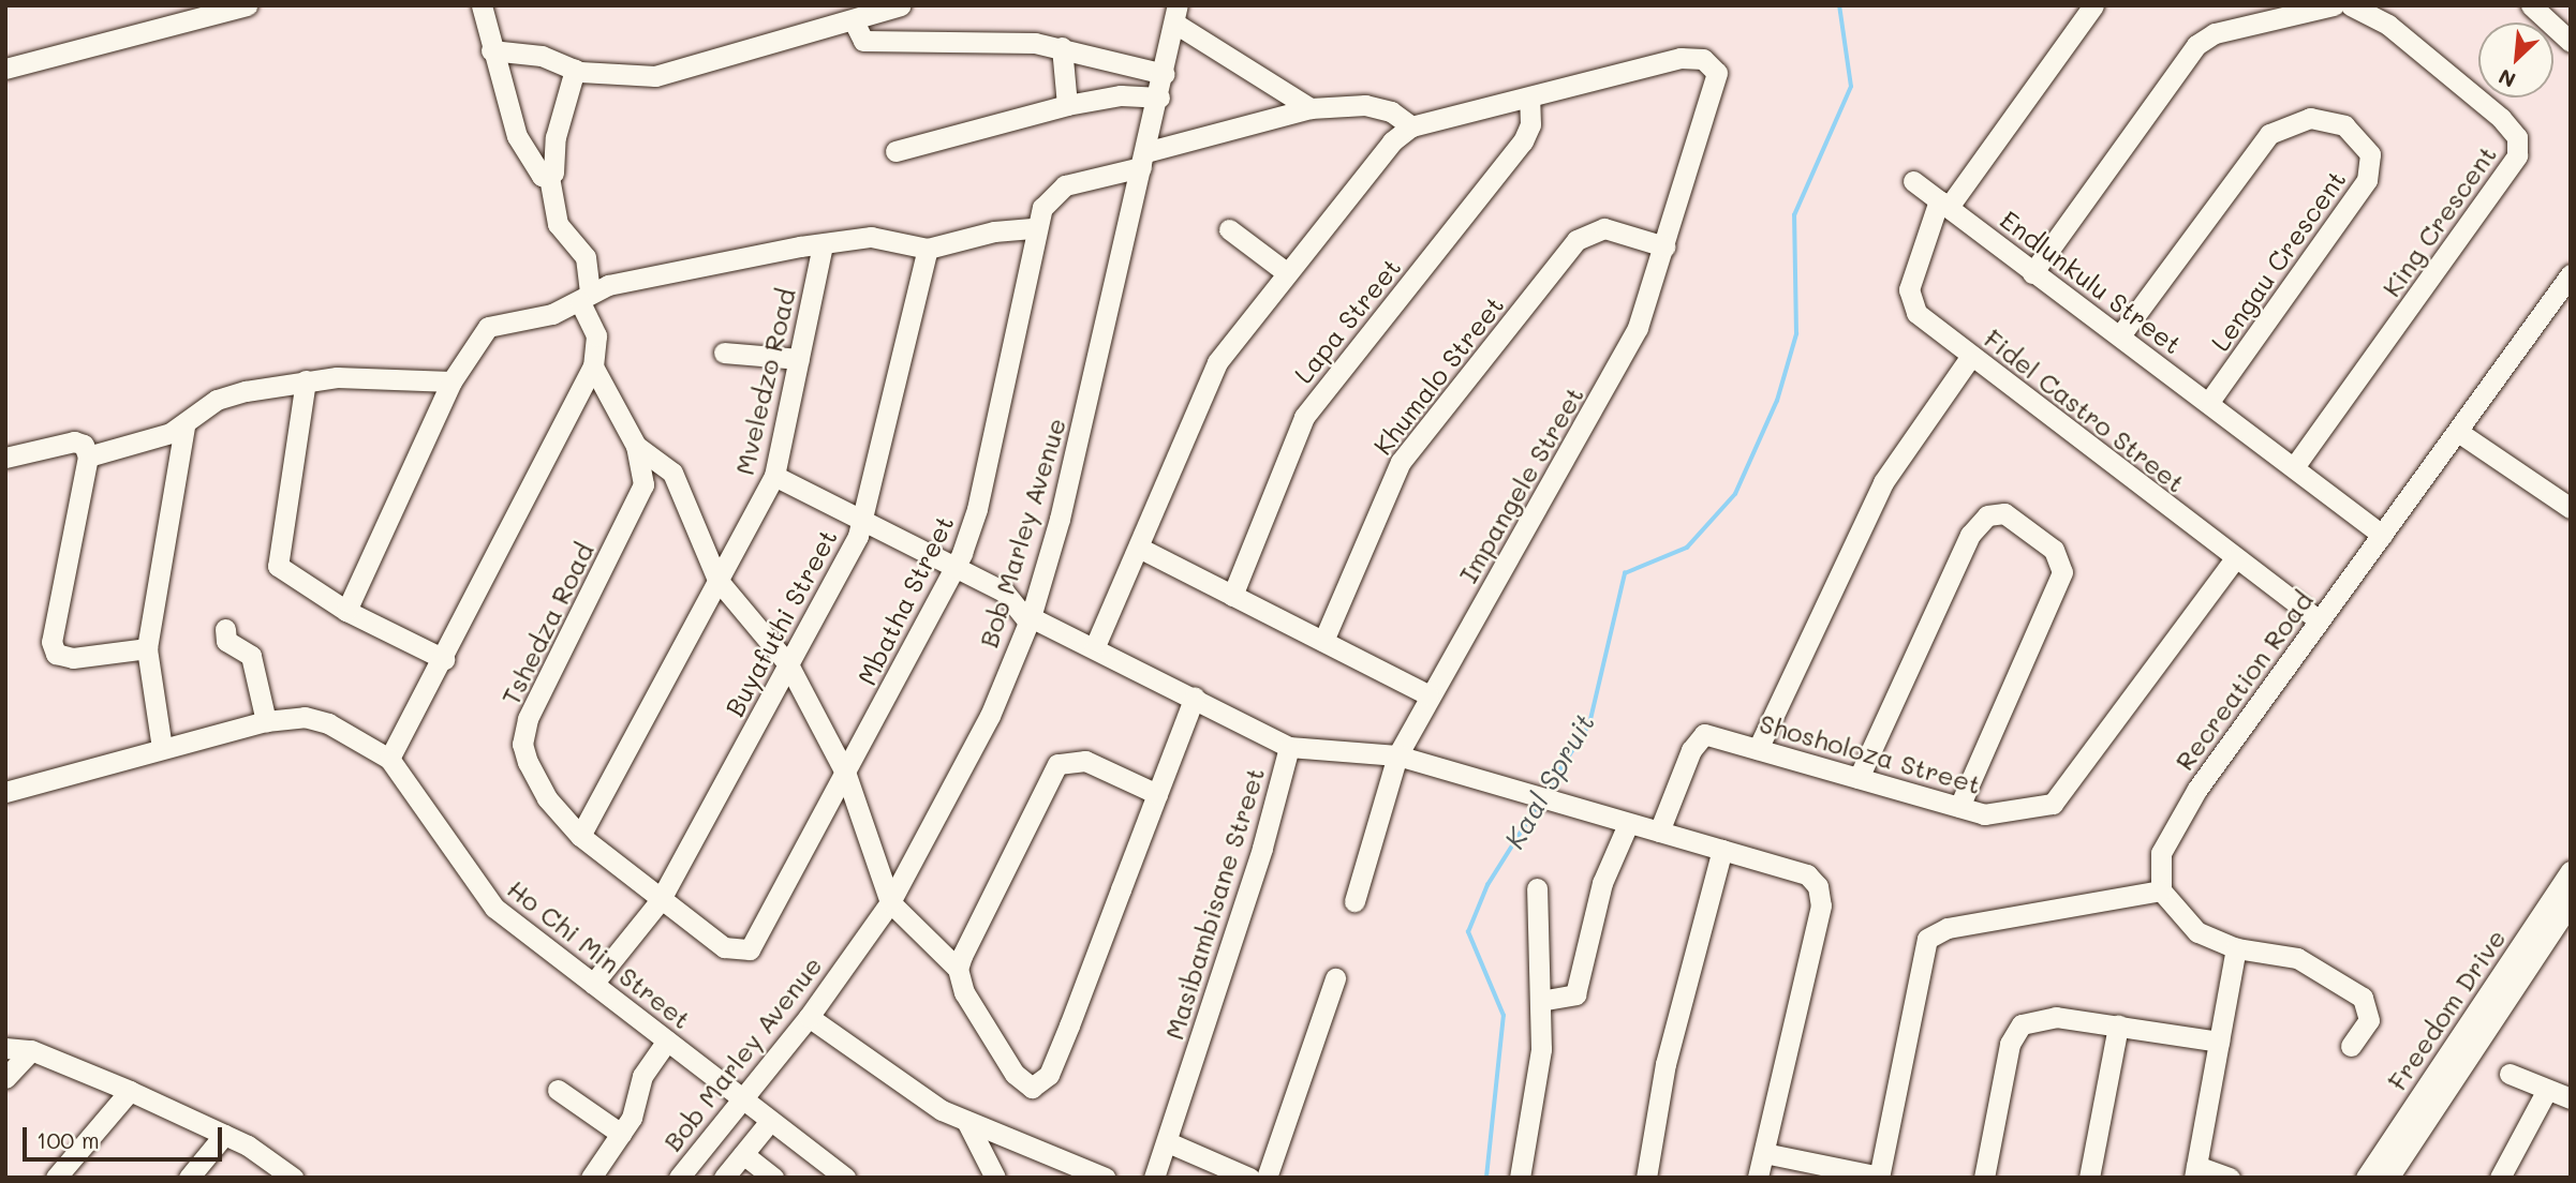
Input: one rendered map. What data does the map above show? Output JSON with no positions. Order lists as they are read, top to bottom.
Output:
{
  "streets": {
    "street": [
      "King Crescent",
      "Lengau Crescent",
      "Endlunkulu Street",
      "Lapa Street",
      "Khumalo Street",
      "Mveledzo Road",
      "Fidel Castro Street",
      "Impangele Street",
      "Bob Marley Avenue",
      "Mbatha Street",
      "Buyafuthi Street",
      "Tshedza Road",
      "Recreation Road",
      "Shosholoza Street",
      "Masibambisane Street",
      "Ho Chi Min Street",
      "Freedom Drive"
    ]
  },
  "crossings": [
    ["King Crescent", "Endlunkulu Street"],
    ["Lengau Crescent", "Endlunkulu Street"],
    ["Endlunkulu Street", "Fidel Castro Street"],
    ["Endlunkulu Street", "Recreation Road"],
    ["Lapa Street", "Impangele Street"],
    ["Khumalo Street", "Impangele Street"],
    ["Mveledzo Road", "Tshedza Road"],
    ["Fidel Castro Street", "Recreation Road"],
    ["Fidel Castro Street", "Shosholoza Street"],
    ["Bob Marley Avenue", "Mbatha Street"],
    ["Bob Marley Avenue", "Masibambisane Street"],
    ["Bob Marley Avenue", "Ho Chi Min Street"],
    ["Mbatha Street", "Buyafuthi Street"],
    ["Mbatha Street", "Tshedza Road"],
    ["Buyafuthi Street", "Tshedza Road"],
    ["Buyafuthi Street", "Ho Chi Min Street"]
  ],
  "water": ["Kaal Spruit"],
  "scale_bar": "100 m",
  "north": "bottom left"
}
